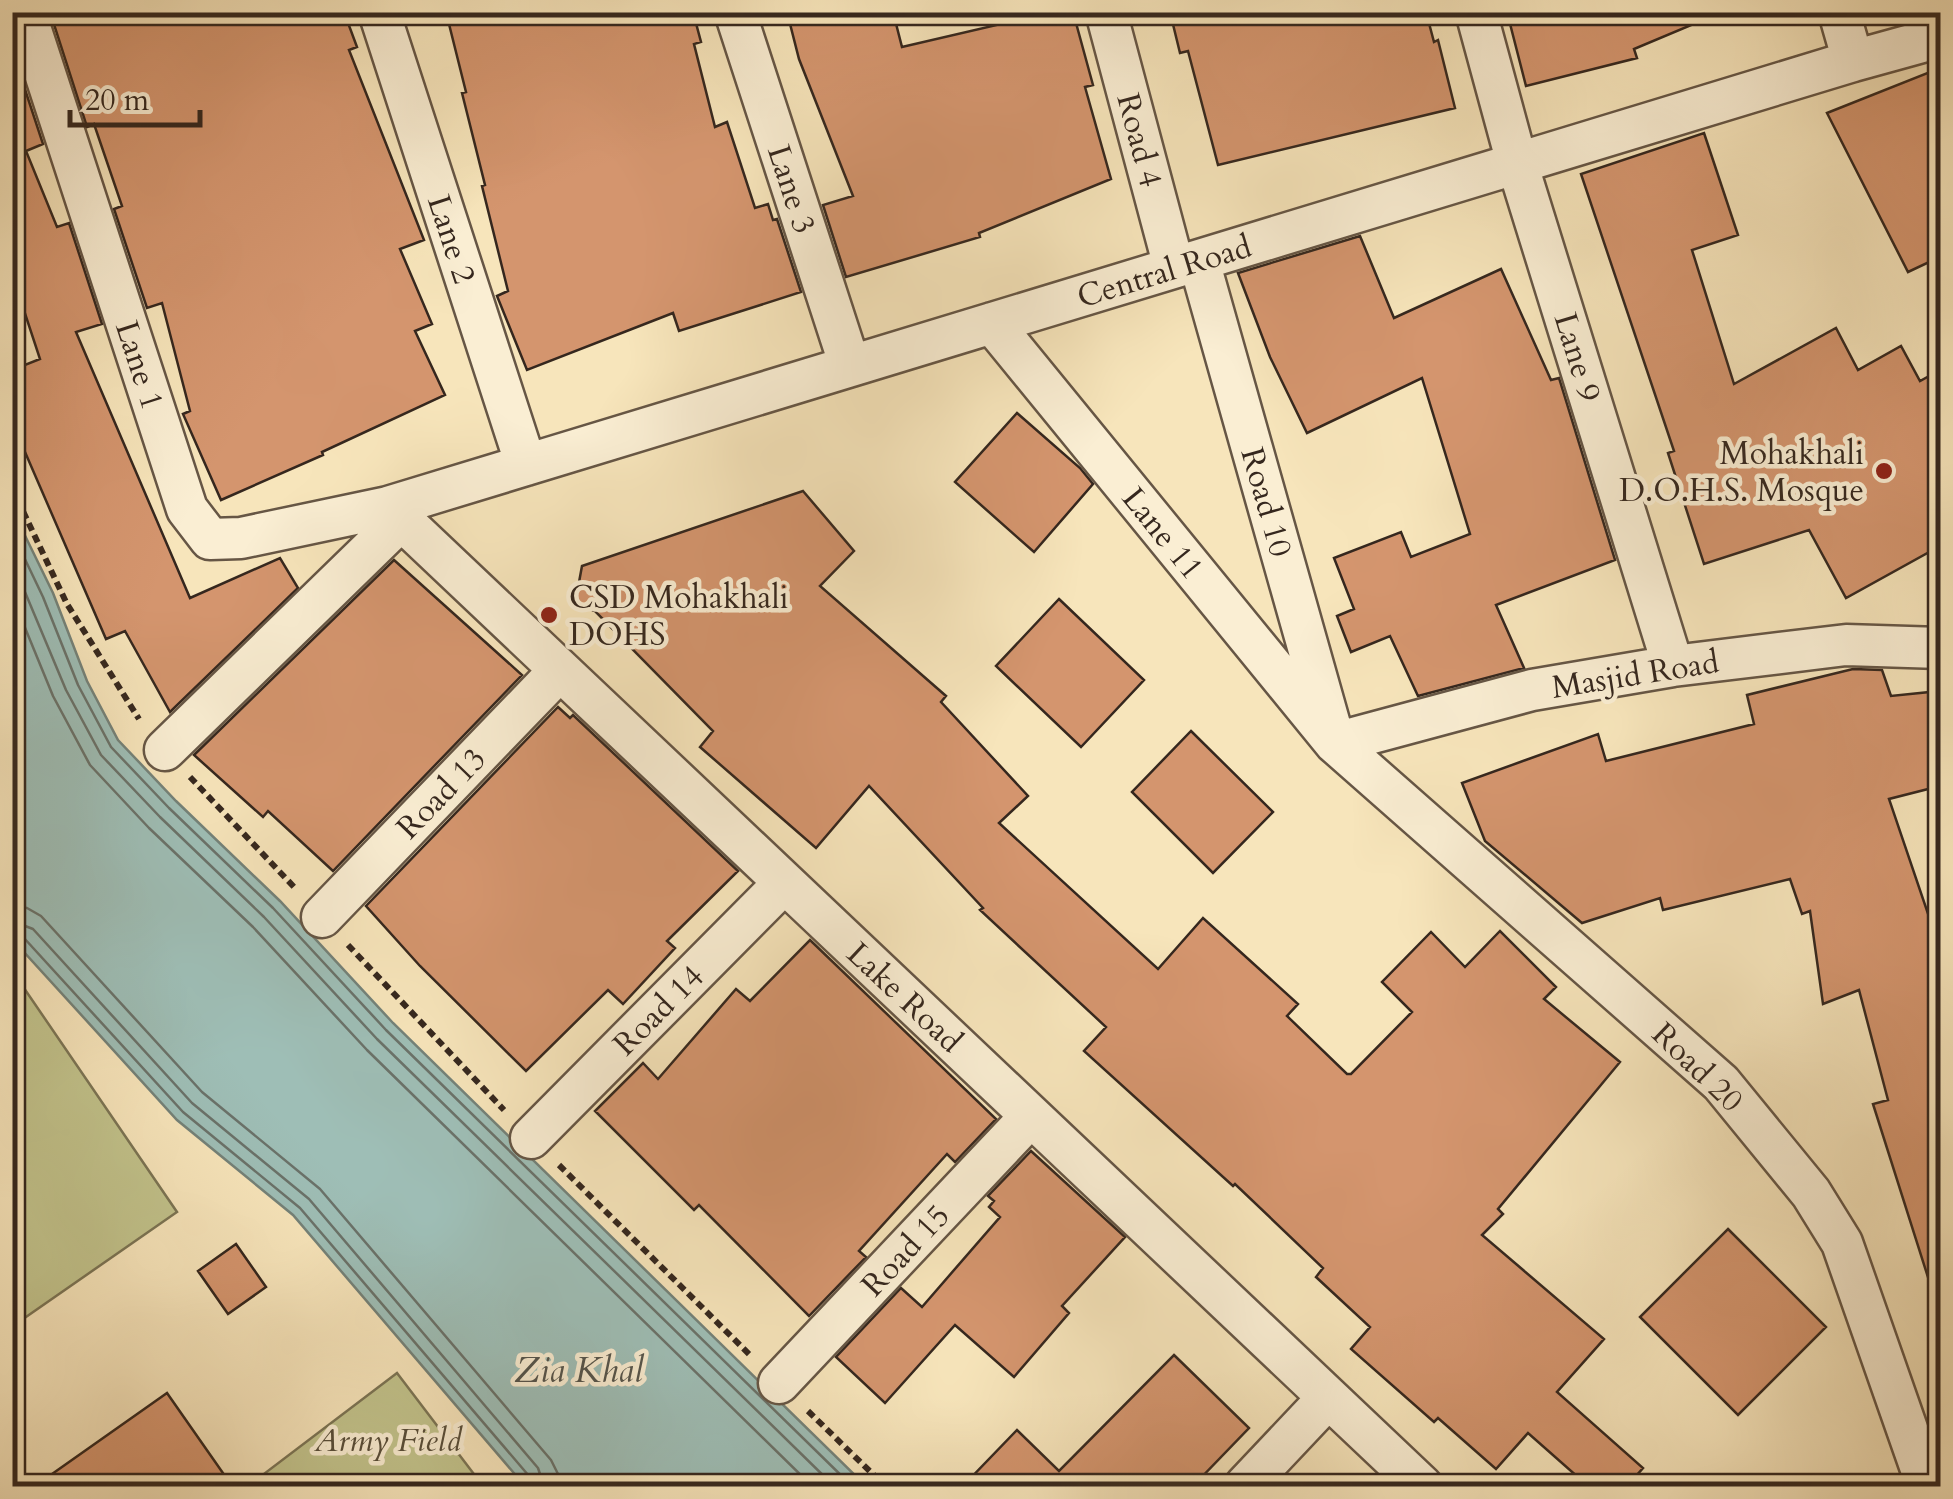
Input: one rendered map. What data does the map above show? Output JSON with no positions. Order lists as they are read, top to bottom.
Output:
{
  "streets": {
    "street": [
      "Road 4",
      "Lane 3",
      "Lane 2",
      "Central Road",
      "Lane 9",
      "Lane 1",
      "Road 10",
      "Lane 11",
      "Masjid Road",
      "Road 13",
      "Lake Road",
      "Road 14",
      "Road 20",
      "Road 15"
    ]
  },
  "crossings": [
    ["Road 4", "Central Road"],
    ["Road 4", "Road 10"],
    ["Lane 3", "Central Road"],
    ["Lane 2", "Central Road"],
    ["Central Road", "Lane 9"],
    ["Central Road", "Lane 1"],
    ["Central Road", "Road 10"],
    ["Central Road", "Lane 11"],
    ["Central Road", "Lake Road"],
    ["Lane 9", "Masjid Road"],
    ["Lane 1", "Lake Road"],
    ["Road 10", "Lane 11"],
    ["Road 10", "Masjid Road"],
    ["Road 10", "Road 20"],
    ["Lane 11", "Masjid Road"],
    ["Lane 11", "Road 20"],
    ["Masjid Road", "Road 20"],
    ["Road 13", "Lake Road"],
    ["Lake Road", "Road 14"],
    ["Lake Road", "Road 15"]
  ],
  "water": ["Zia Khal"],
  "parks": ["Army Field"],
  "places": ["Mohakhali D.O.H.S. Mosque", "CSD Mohakhali DOHS"],
  "scale_bar": "20 m"
}
